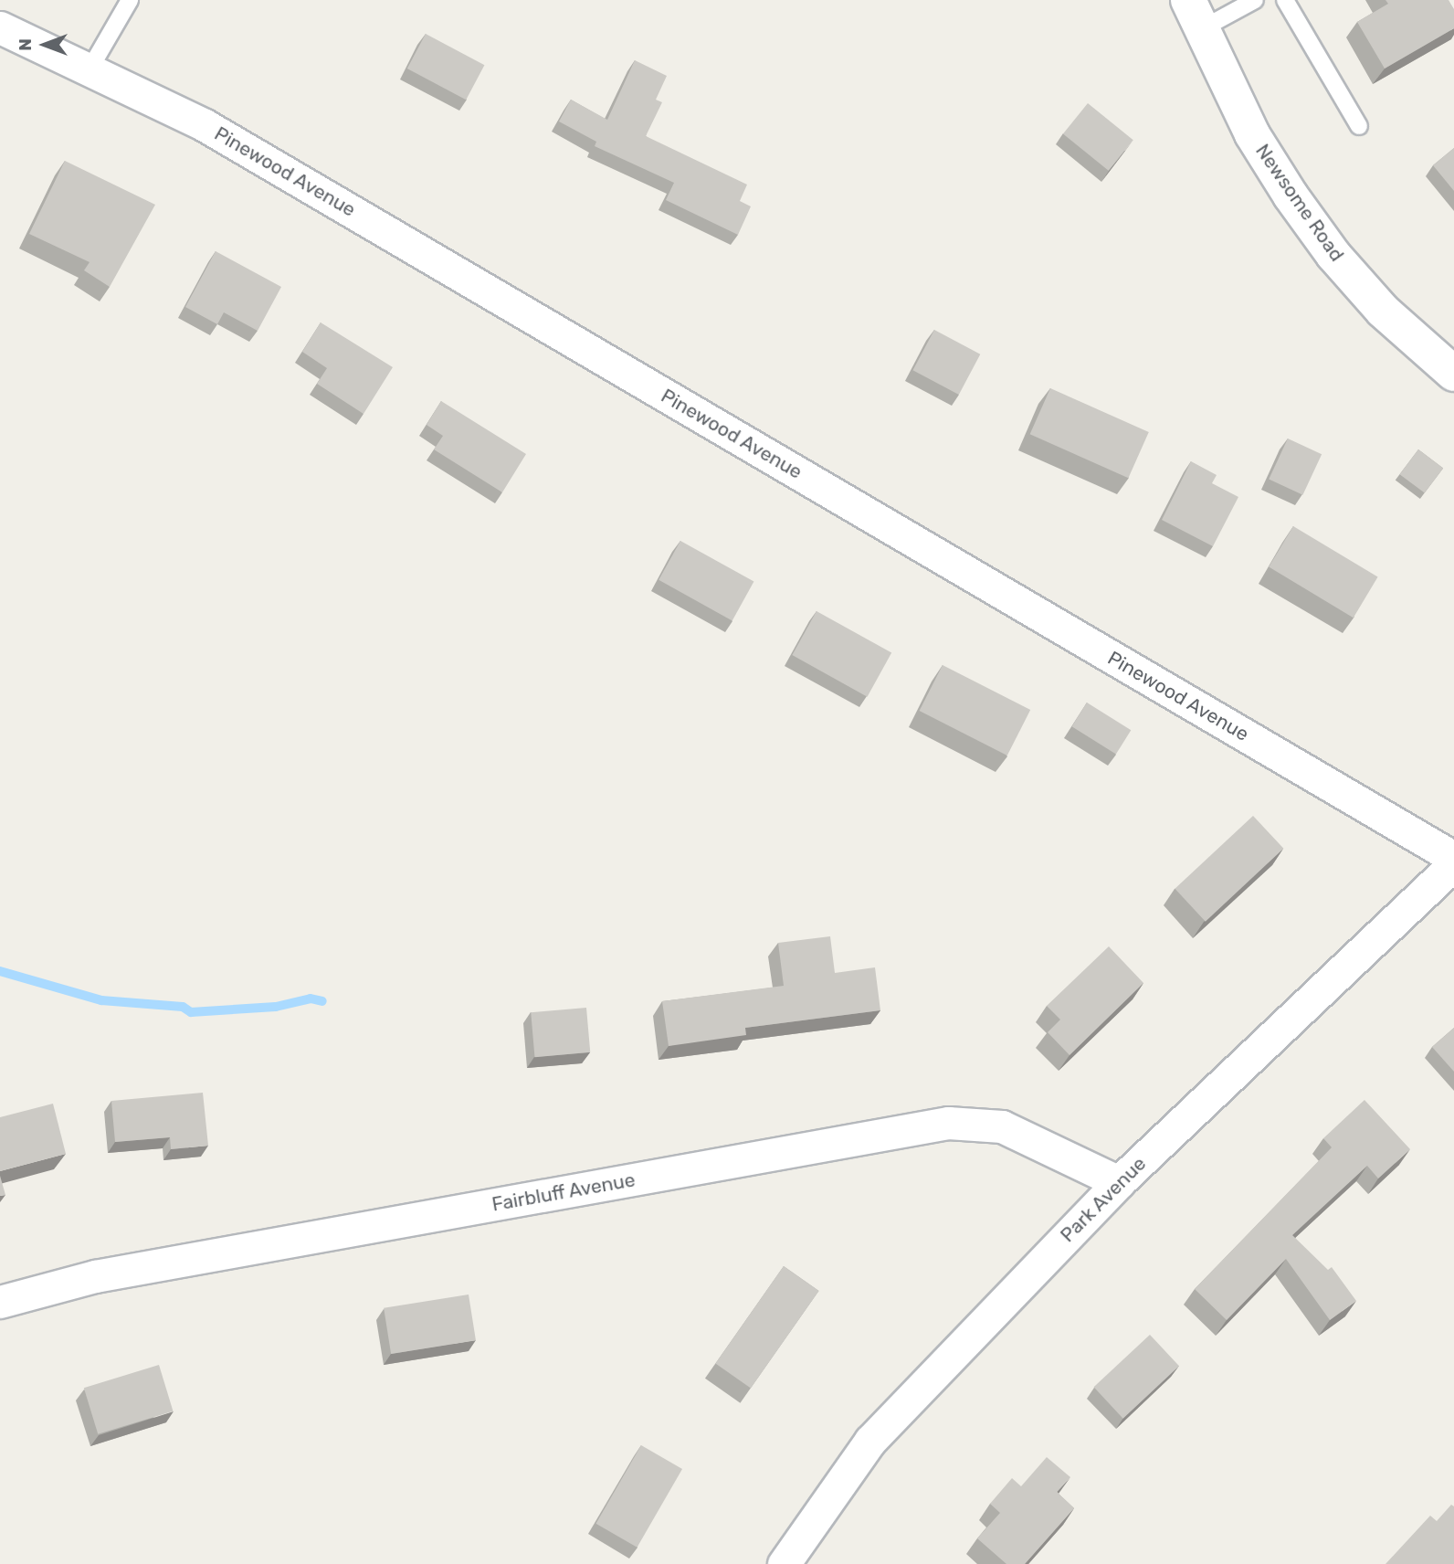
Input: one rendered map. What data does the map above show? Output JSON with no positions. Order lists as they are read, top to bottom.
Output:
{
  "streets": {
    "street": [
      "Pinewood Avenue",
      "Newsome Road",
      "Fairbluff Avenue",
      "Park Avenue"
    ]
  },
  "crossings": [
    ["Fairbluff Avenue", "Park Avenue"]
  ],
  "north": "left"
}
